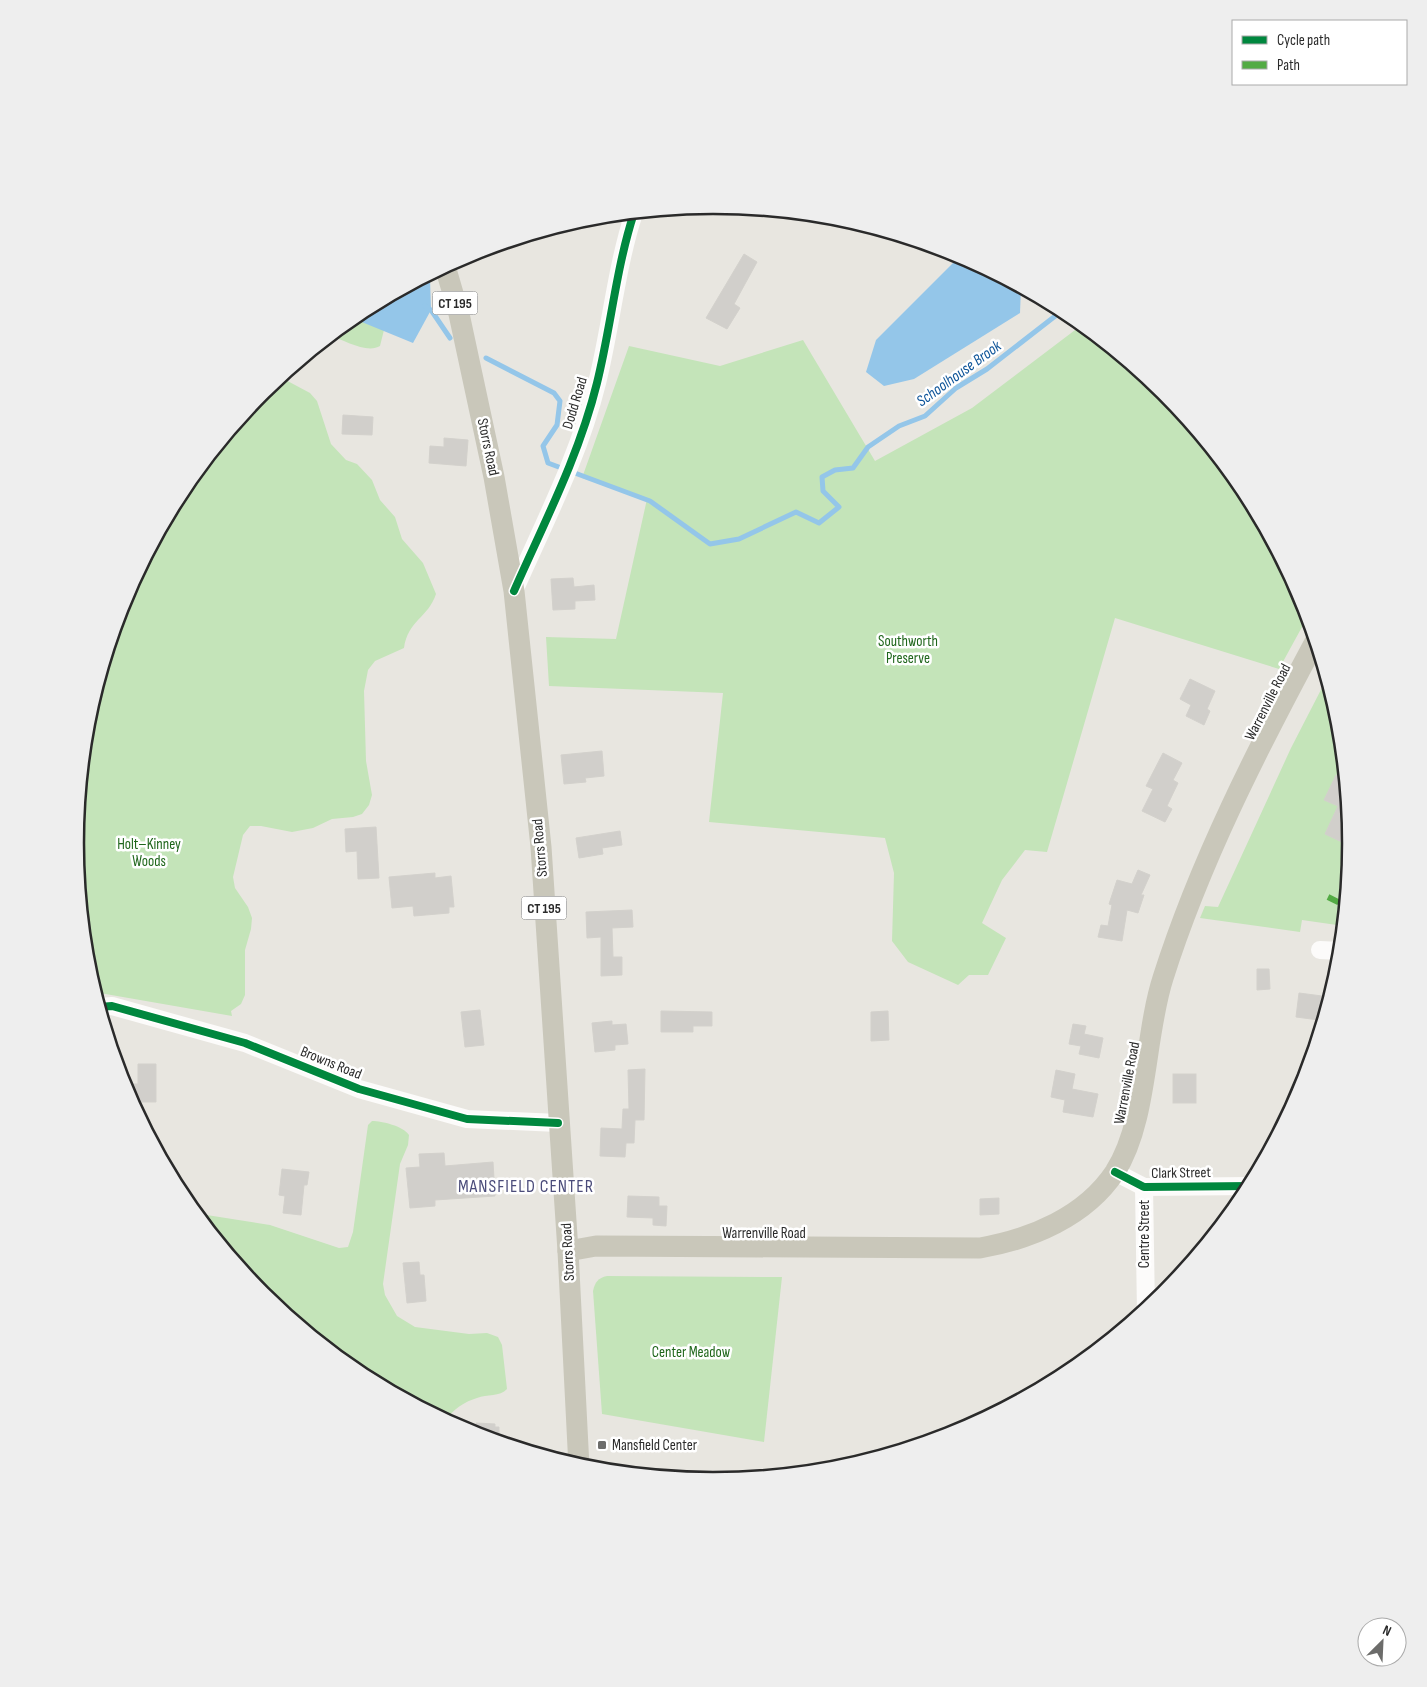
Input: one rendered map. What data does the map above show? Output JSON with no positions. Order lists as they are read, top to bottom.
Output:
{
  "streets": {
    "main road": ["CT 195", "Storrs Road", "Warrenville Road"],
    "street": [
      "Dodd Road",
      "Browns Road",
      "Clark Street",
      "Centre Street"
    ]
  },
  "crossings": [
    ["Dodd Road", "Storrs Road"],
    ["Storrs Road", "Warrenville Road"],
    ["Storrs Road", "Browns Road"],
    ["Warrenville Road", "Clark Street"],
    ["Clark Street", "Centre Street"]
  ],
  "districts": ["MANSFIELD CENTER"],
  "water": ["Schoolhouse Brook"],
  "parks": ["Southworth Preserve", "Holt–Kinney Woods", "Center Meadow"],
  "places": {
    "transit": ["Mansfield Center"]
  },
  "legend": ["Cycle path", "Path"],
  "north": "top right"
}
